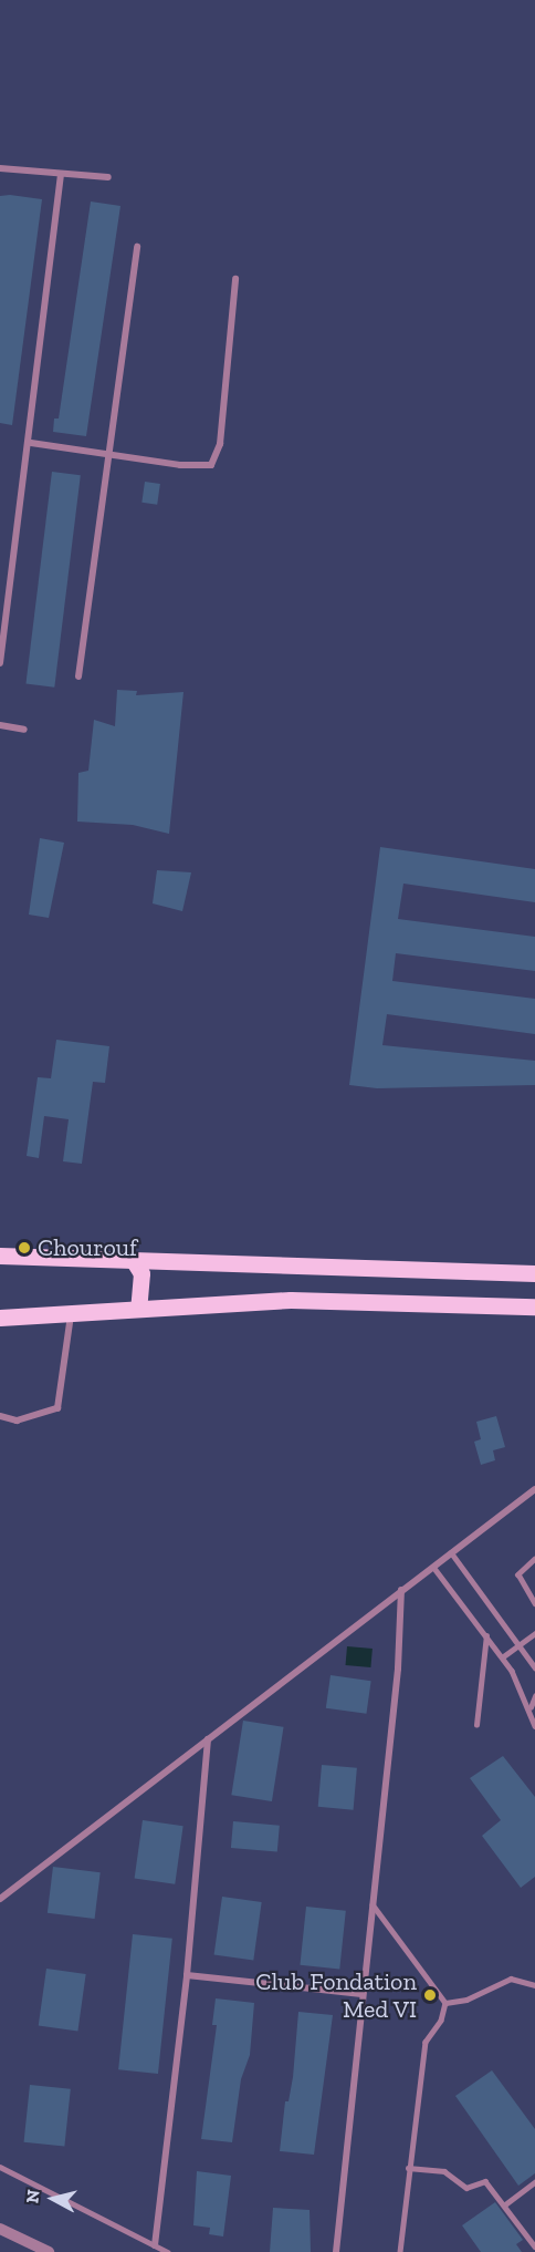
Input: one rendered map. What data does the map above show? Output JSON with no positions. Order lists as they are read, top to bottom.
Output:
{
  "places": ["Chourouf", "Club Fondation Med VI"],
  "north": "left"
}
